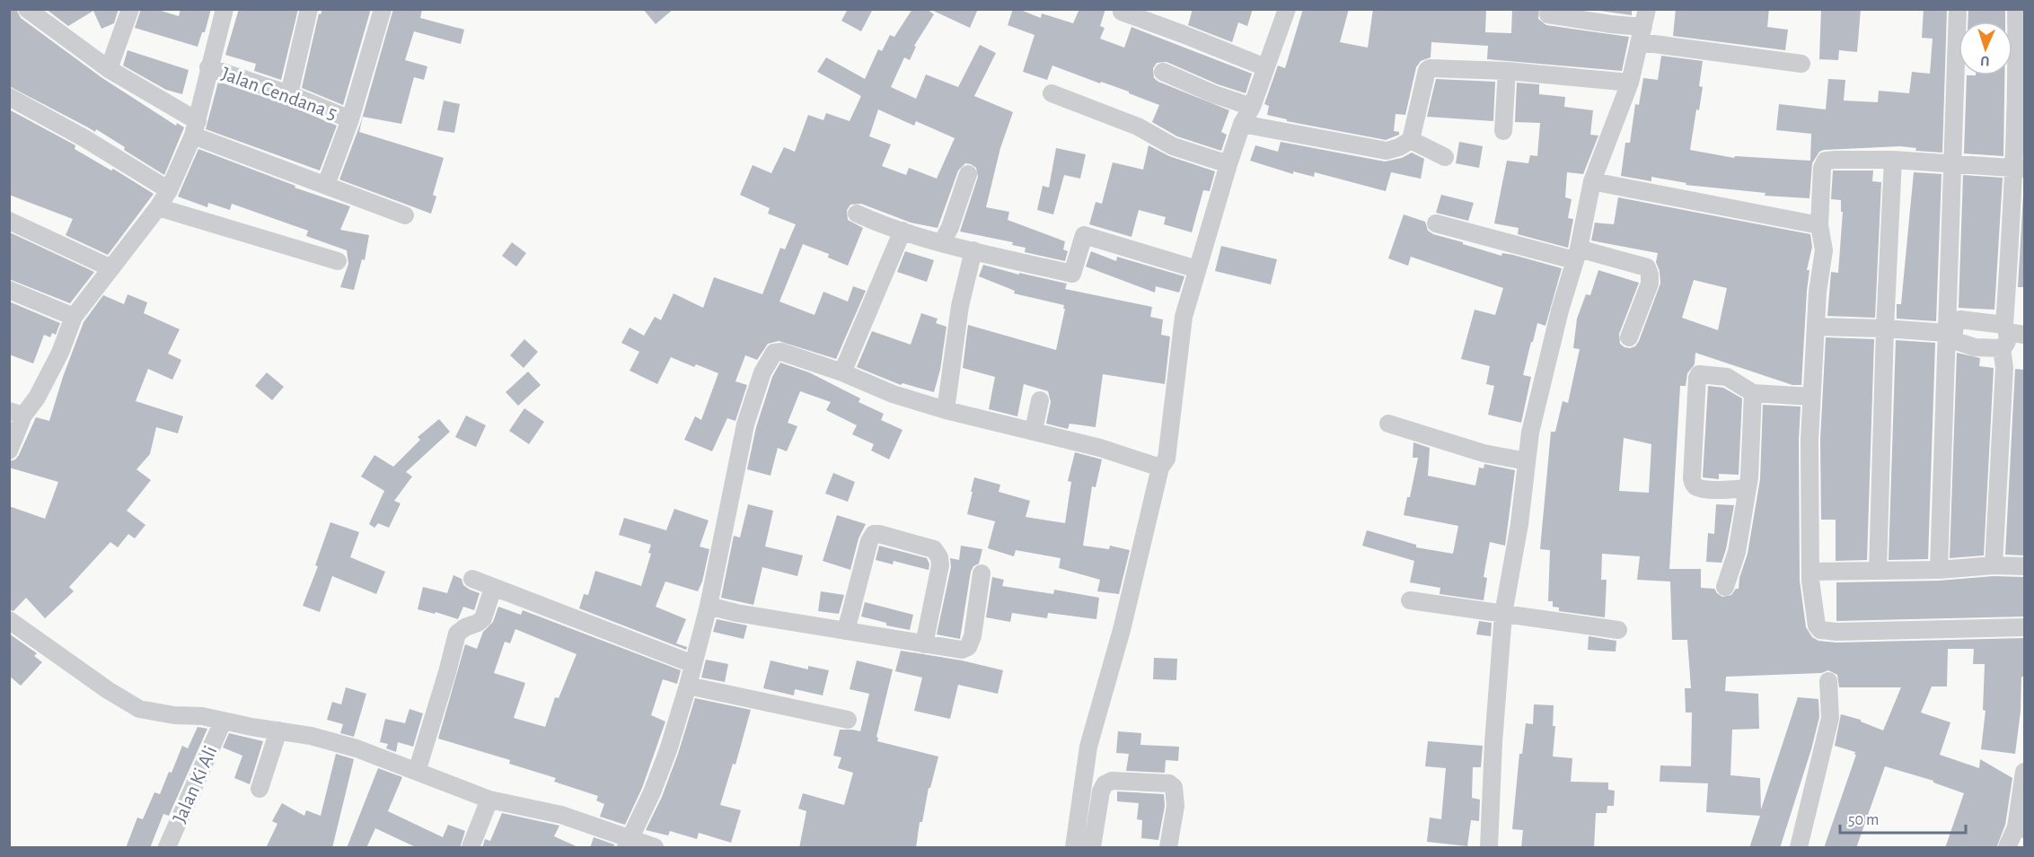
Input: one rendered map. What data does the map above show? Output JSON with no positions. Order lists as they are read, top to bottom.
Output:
{
  "streets": {
    "street": ["Jalan Cendana 5", "Jalan Ki Ali"]
  },
  "scale_bar": "50 m",
  "north": "bottom"
}
